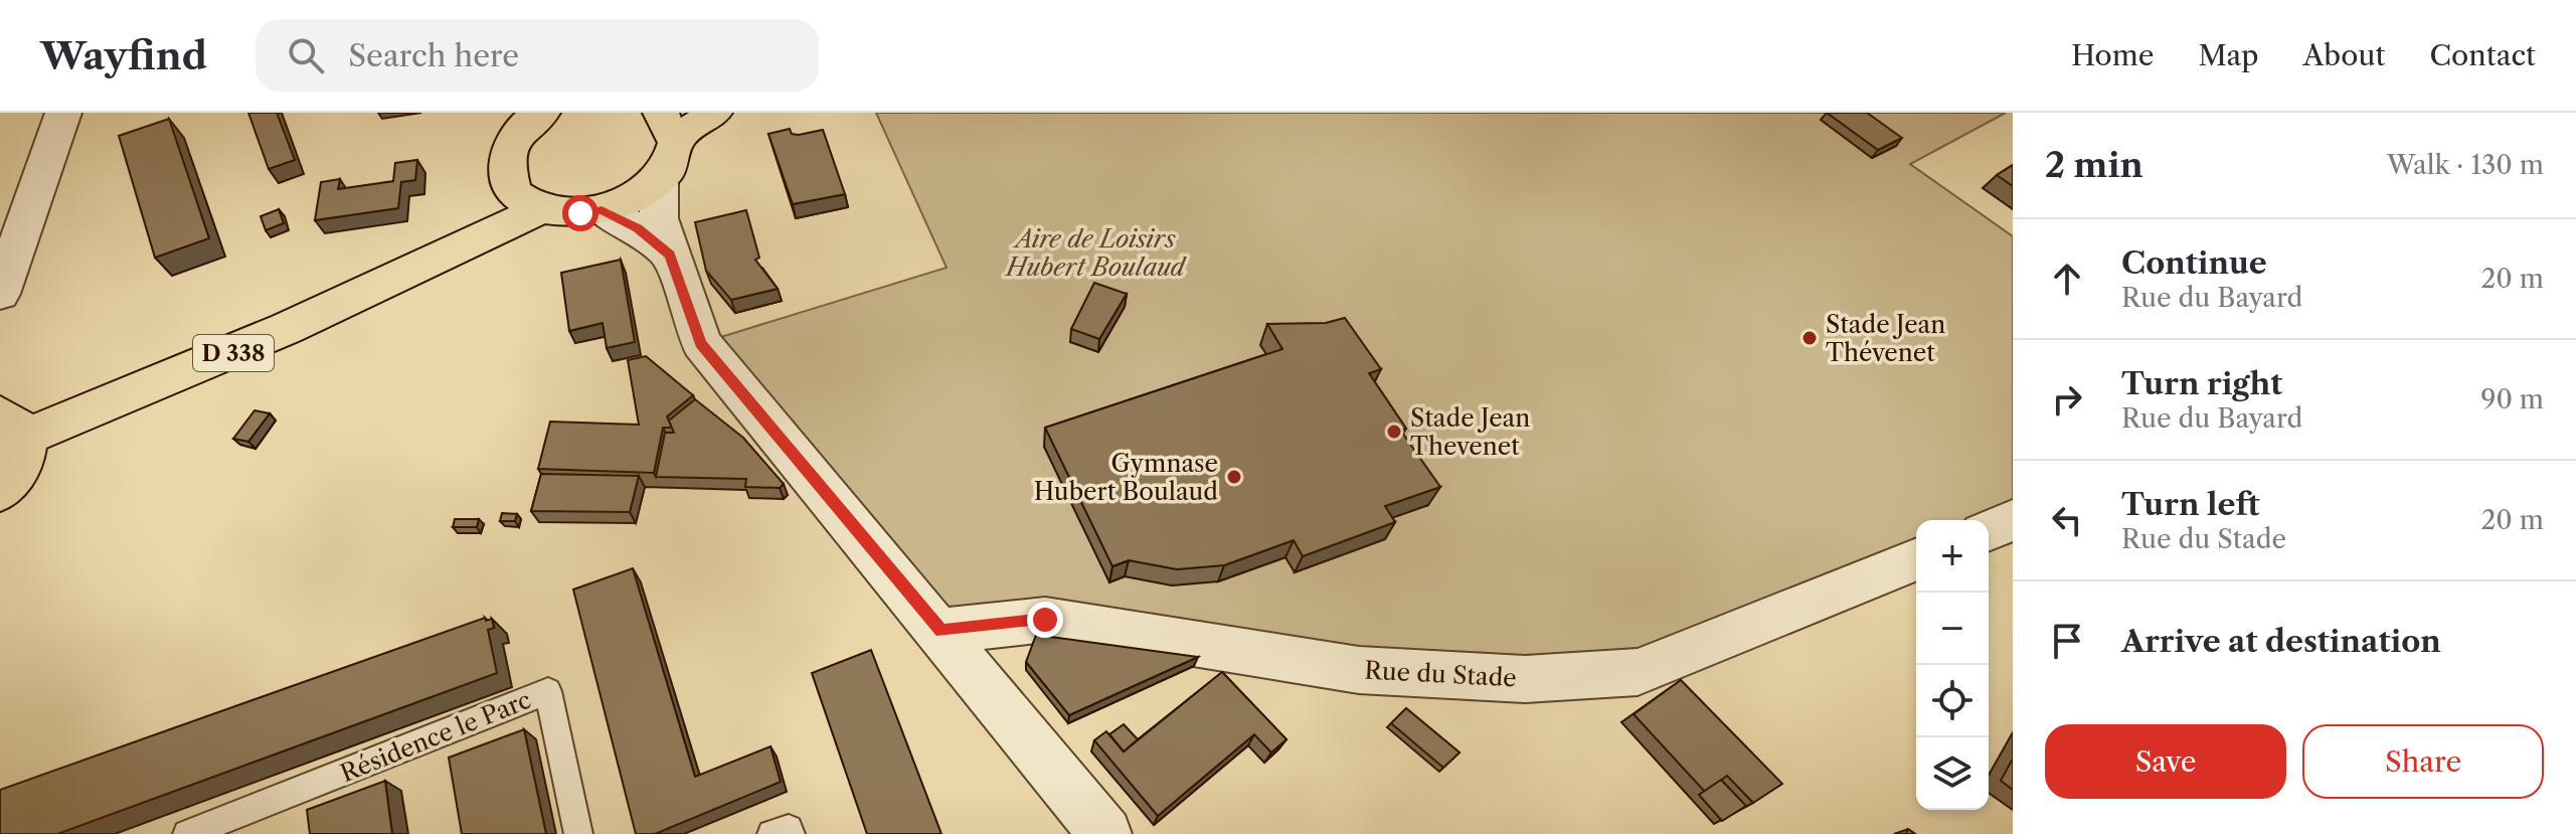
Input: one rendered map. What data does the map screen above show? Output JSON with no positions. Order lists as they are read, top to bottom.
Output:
{
  "streets": {
    "main road": ["D 338"],
    "street": ["Rue du Stade"],
    "lane": ["Résidence le Parc"]
  },
  "parks": ["Aire de Loisirs Hubert Boulaud"],
  "places": ["Stade Jean Thévenet", "Stade Jean Thevenet", "Gymnase Hubert Boulaud"],
  "page": {
    "header": "Wayfind",
    "search": "Search here",
    "nav": [
      "Home",
      "Map",
      "About",
      "Contact"
    ],
    "heading": ["2 min", "Walk · 130 m"],
    "list": [
      ["Continue", "Rue du Bayard", "20 m"],
      ["Turn right", "Rue du Bayard", "90 m"],
      ["Turn left", "Rue du Stade", "20 m"],
      "Arrive at destination"
    ],
    "map_buttons": ["+", "−"],
    "buttons": ["Save", "Share"]
  }
}
